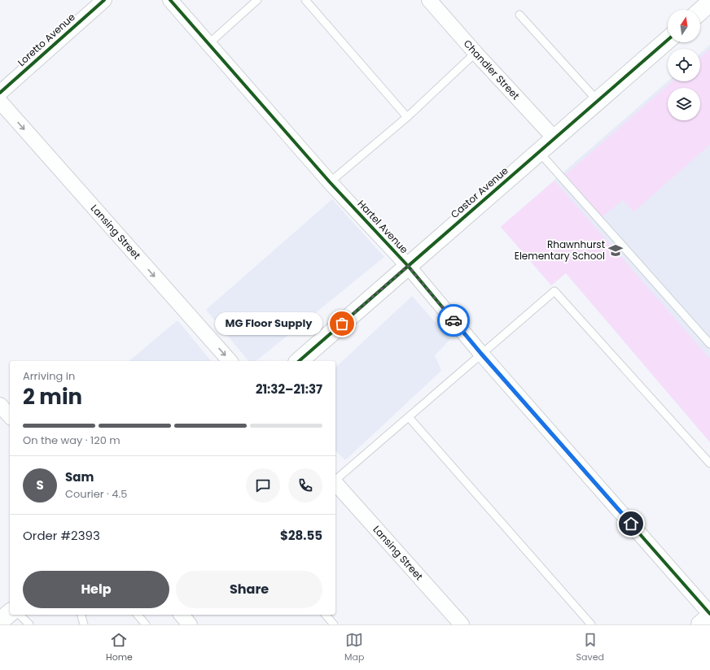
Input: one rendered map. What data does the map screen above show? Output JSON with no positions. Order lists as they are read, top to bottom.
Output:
{
  "streets": {
    "main road": ["Castor Avenue"],
    "street": [
      "Loretto Avenue",
      "Chandler Street",
      "Hartel Avenue",
      "Lansing Street"
    ]
  },
  "crossings": [
    ["Chandler Street", "Castor Avenue"],
    ["Castor Avenue", "Hartel Avenue"]
  ],
  "one_way": ["Lansing Street"],
  "places": {
    "school or university": ["Rhawnhurst Elementary School"],
    "other": ["MG Floor Supply"]
  },
  "north": "top",
  "page": {
    "bubble": "MG Floor Supply",
    "heading": ["2 min", "Arriving in", "21:32–21:37"],
    "panel": [
      "Sam",
      "Courier · 4.5",
      "Order #2393",
      "$28.55"
    ],
    "bar": "On the way · 120 m",
    "round": "S",
    "buttons": ["Help", "Share"],
    "tabs": ["Home", "Map", "Saved"]
  }
}
